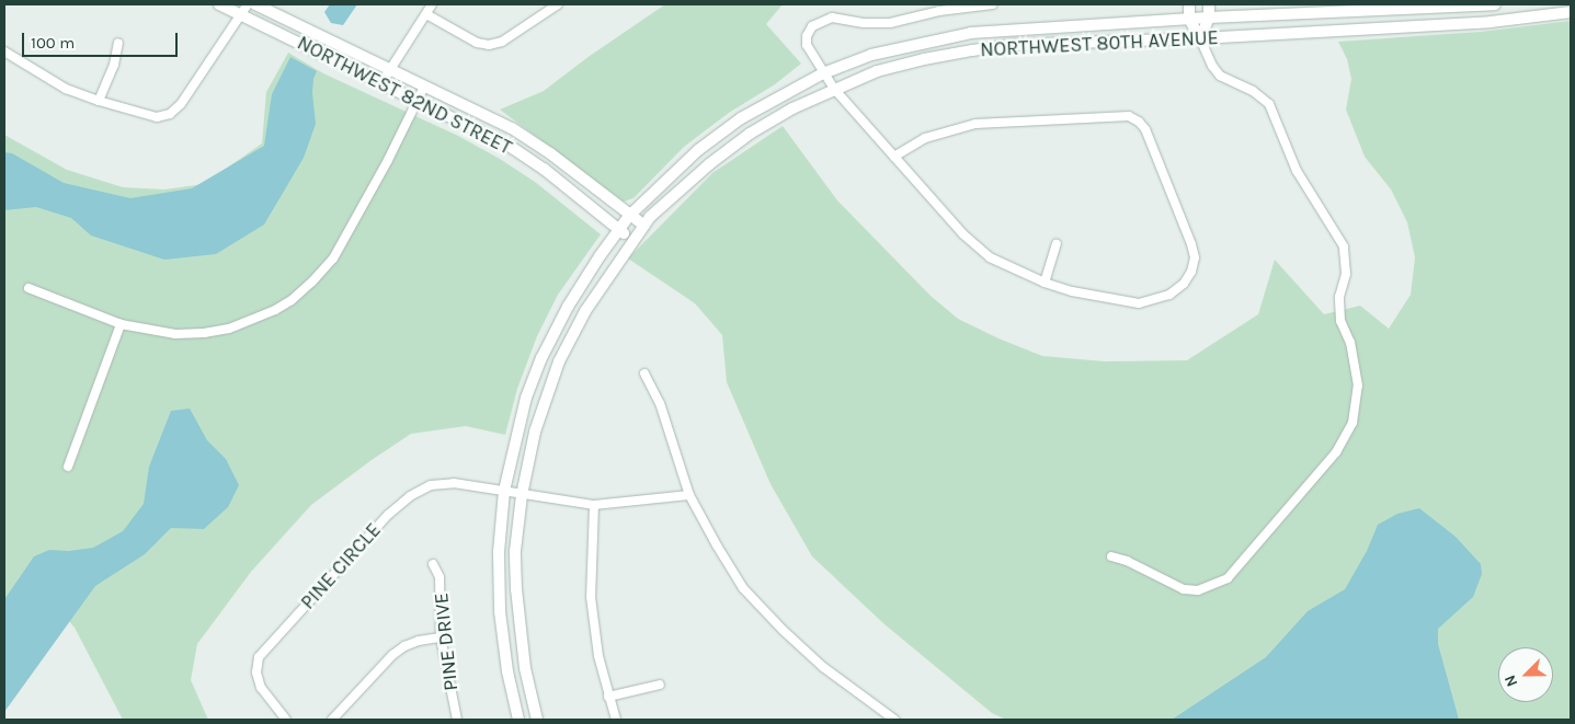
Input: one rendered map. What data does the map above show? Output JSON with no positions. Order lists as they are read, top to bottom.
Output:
{
  "streets": {
    "street": [
      "NORTHWEST 80TH AVENUE",
      "NORTHWEST 82ND STREET",
      "PINE CIRCLE",
      "PINE DRIVE"
    ]
  },
  "crossings": [
    ["NORTHWEST 80TH AVENUE", "NORTHWEST 82ND STREET"],
    ["NORTHWEST 80TH AVENUE", "PINE CIRCLE"]
  ],
  "scale_bar": "100 m",
  "north": "bottom left"
}
